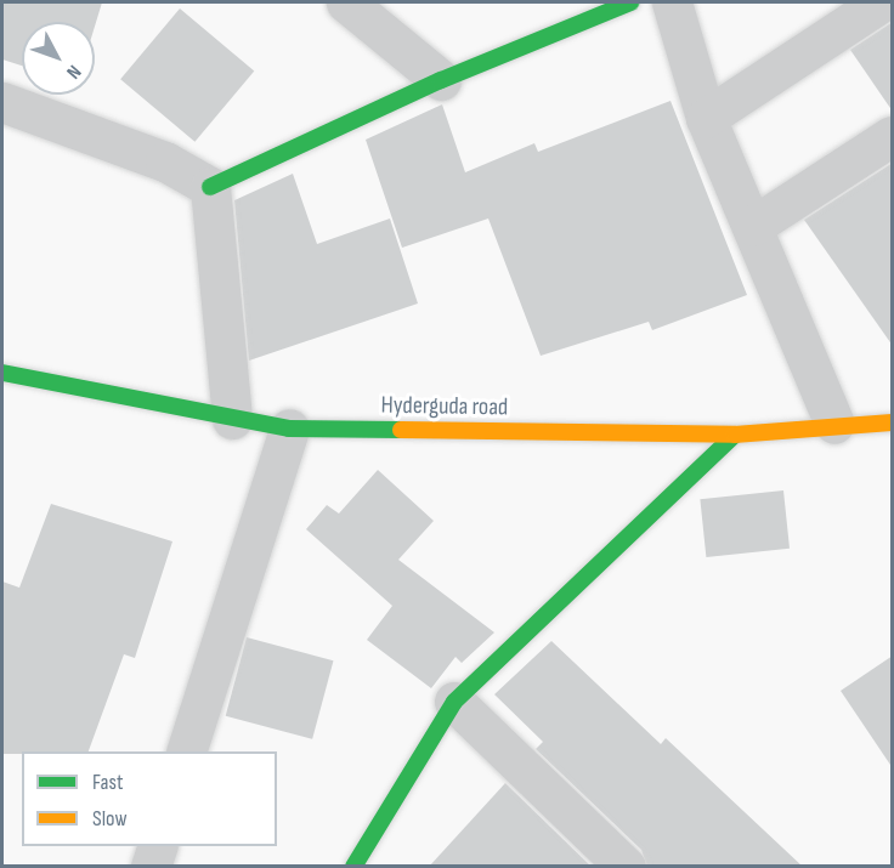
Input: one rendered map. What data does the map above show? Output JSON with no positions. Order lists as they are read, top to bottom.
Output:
{
  "streets": {
    "street": ["Hyderguda road"]
  },
  "legend": ["Fast", "Slow"],
  "north": "bottom right"
}
